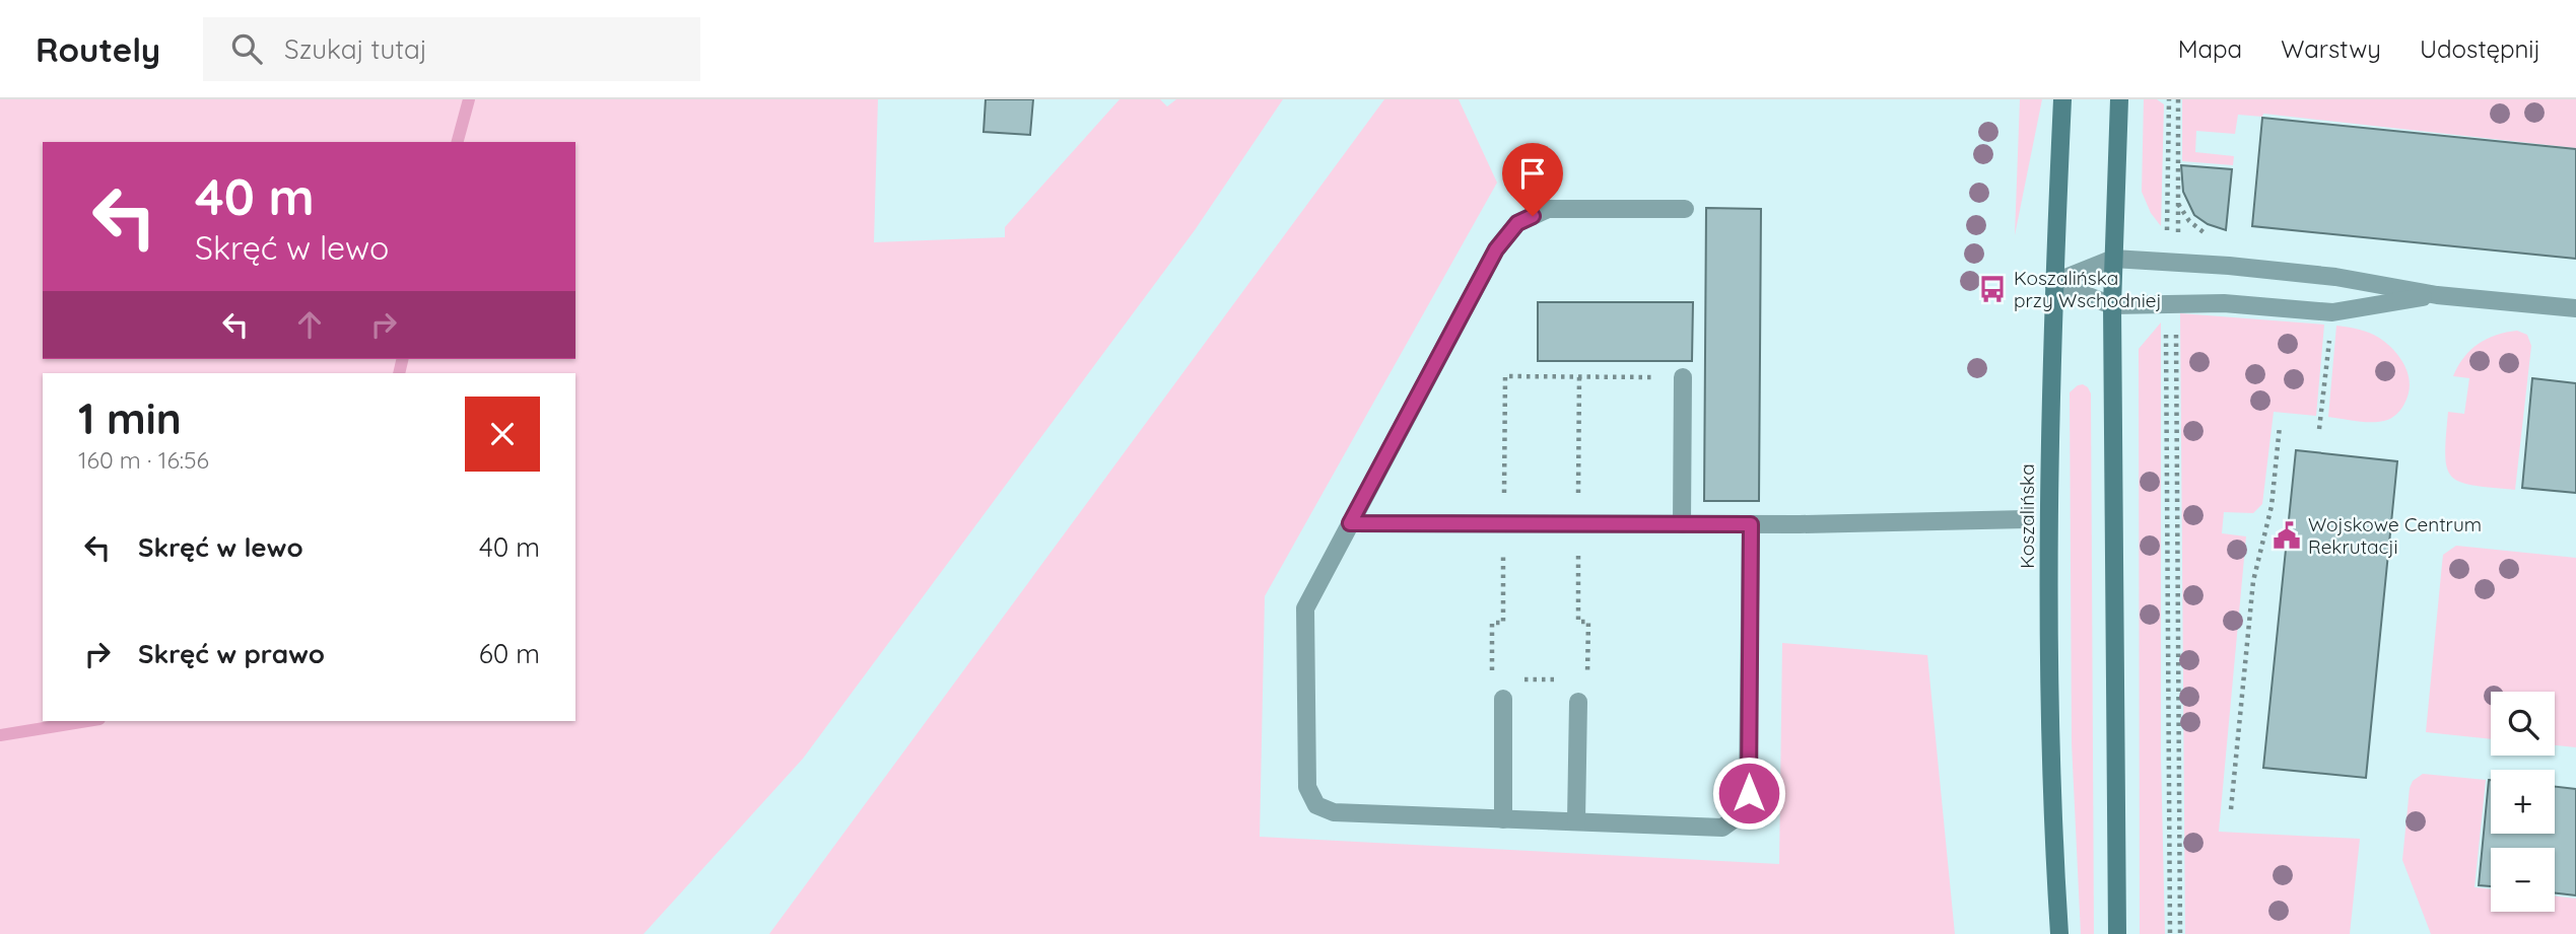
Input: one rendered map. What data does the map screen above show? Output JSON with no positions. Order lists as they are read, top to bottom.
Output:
{
  "streets": {
    "main road": ["Koszalińska"]
  },
  "places": {
    "bus stop": ["Koszalińska przy Wschodniej"],
    "public building": ["Wojskowe Centrum Rekrutacji"]
  },
  "page": {
    "header": "Routely",
    "search": "Szukaj tutaj",
    "nav": ["Mapa", "Warstwy", "Udostępnij"],
    "turn": ["40 m", "Skręć w lewo"],
    "heading": ["1 min", "160 m · 16:56"],
    "list": [
      {
        "name": "Skręć w lewo",
        "value": "40 m"
      },
      {
        "name": "Skręć w prawo",
        "value": "60 m"
      }
    ],
    "map_buttons": ["+", "−"]
  }
}
